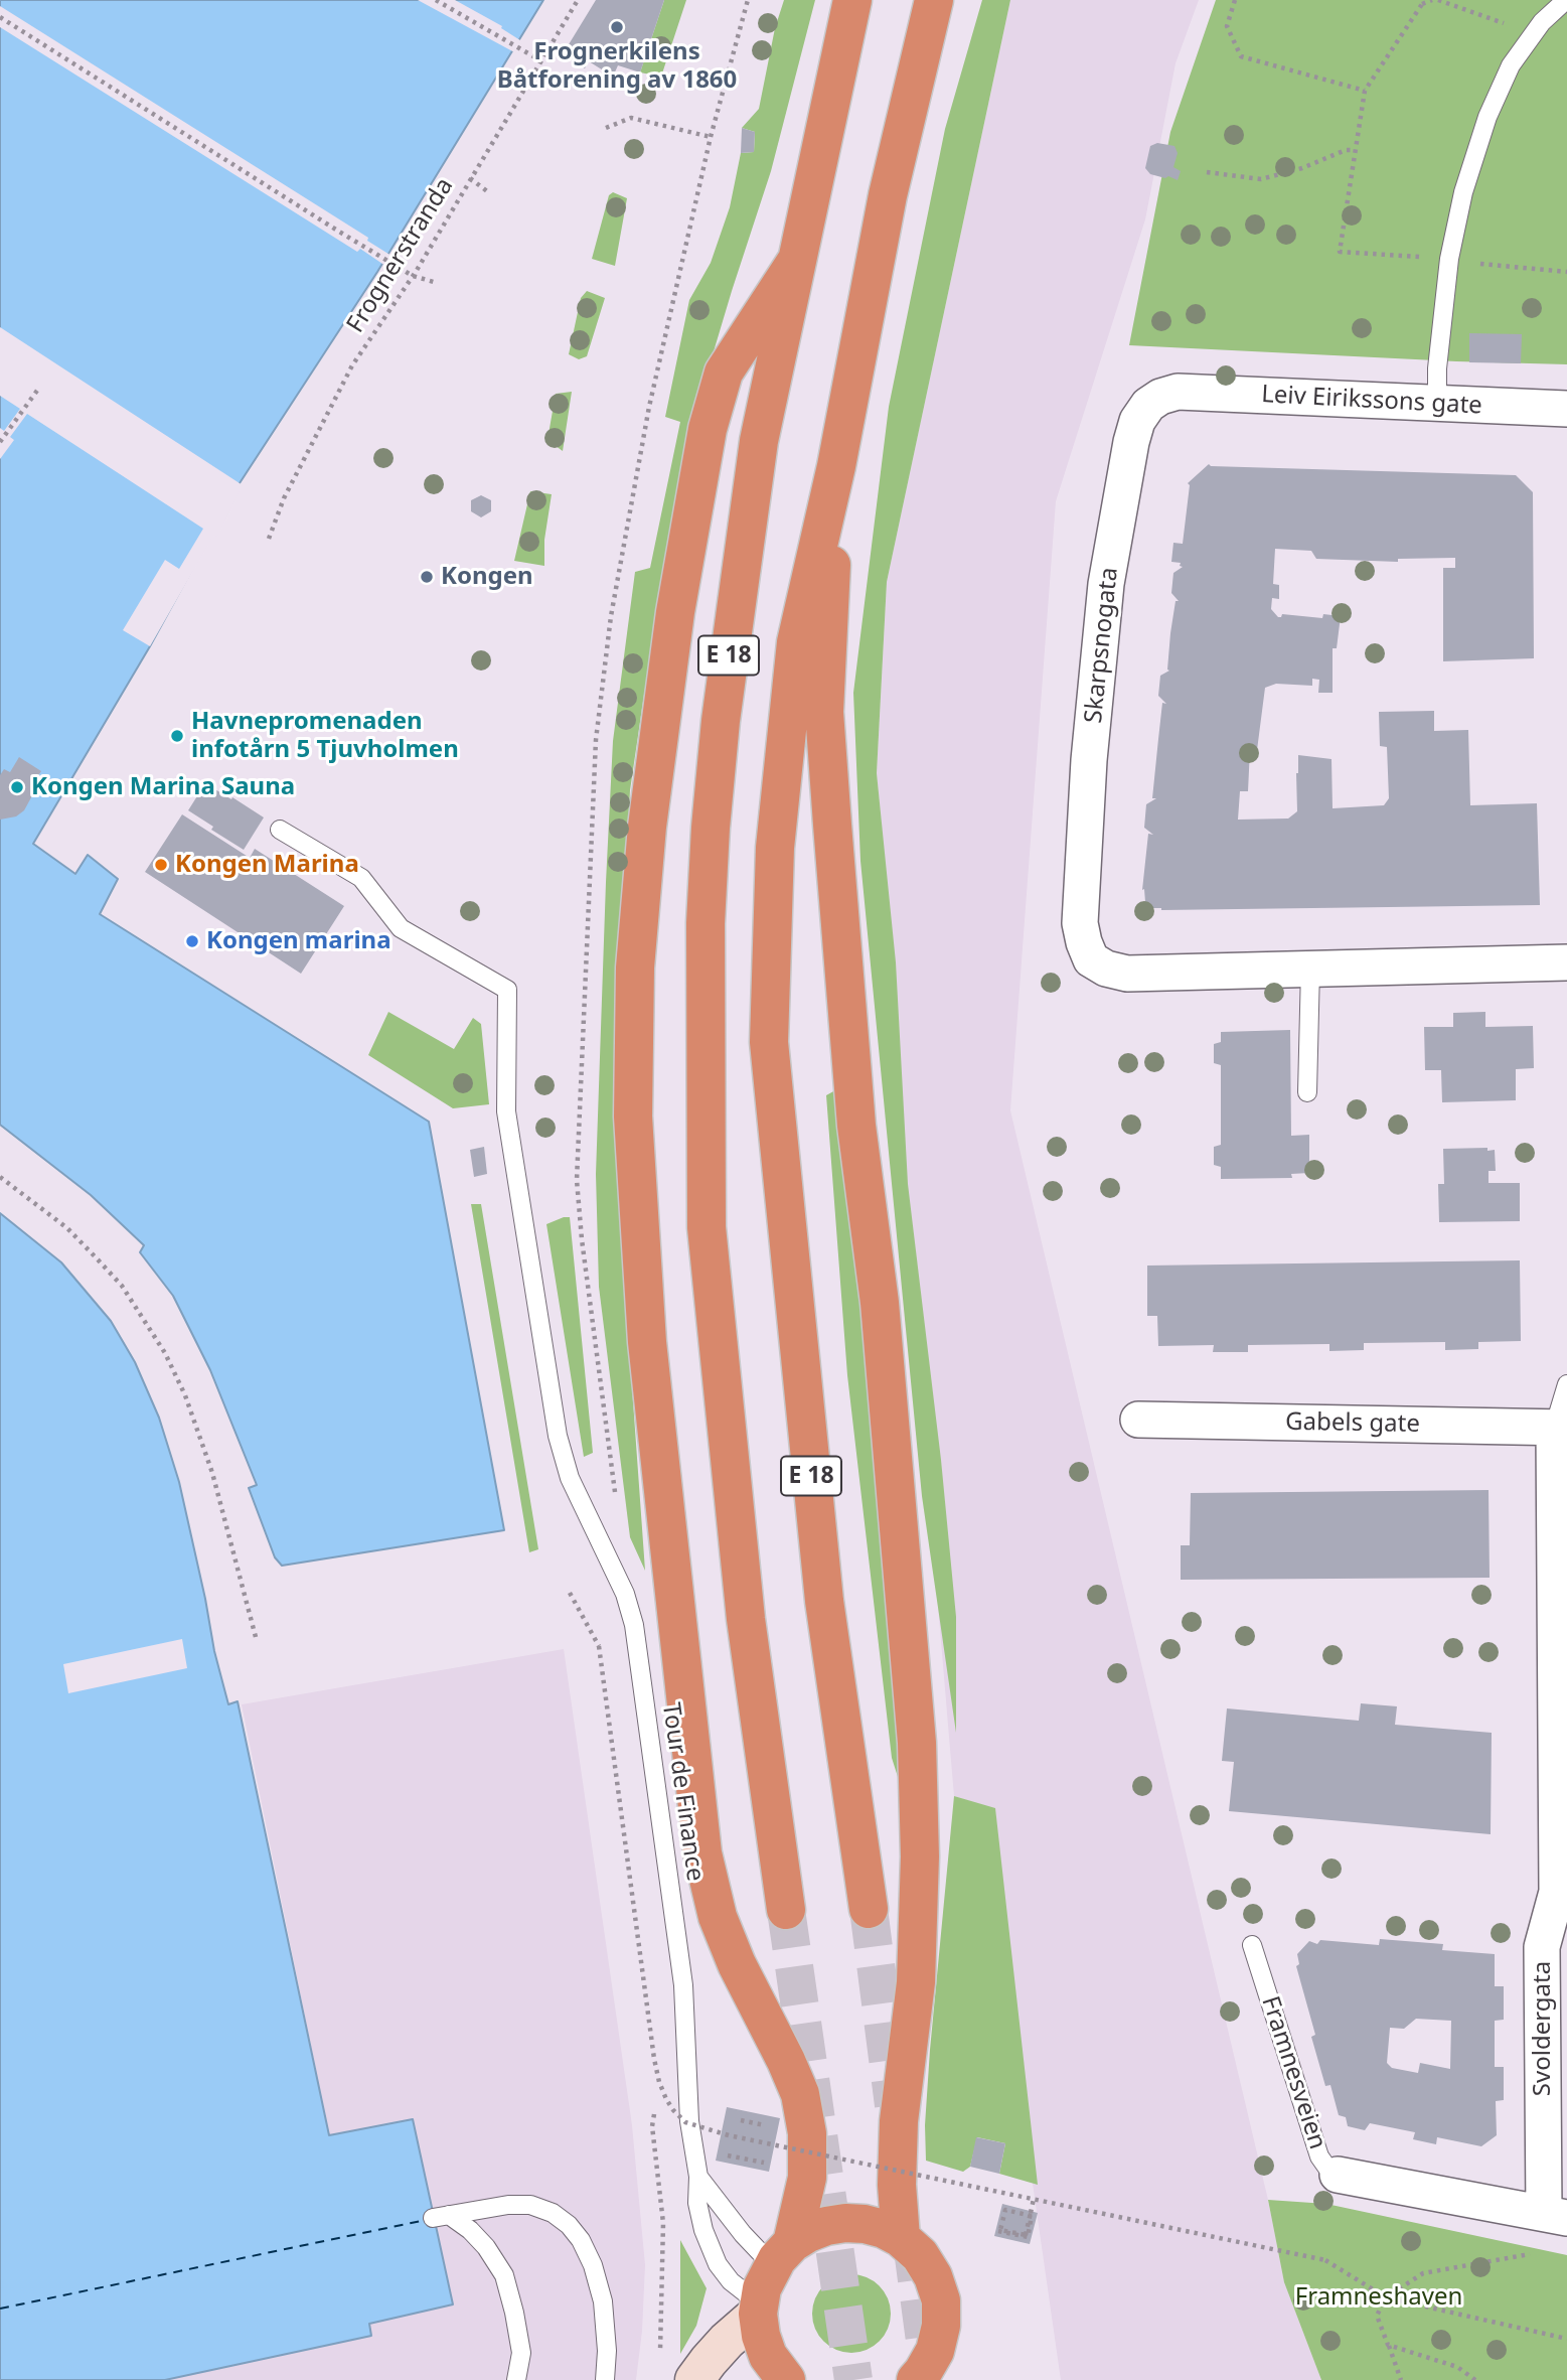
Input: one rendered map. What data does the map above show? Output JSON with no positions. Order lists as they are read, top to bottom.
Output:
{
  "streets": {
    "highway": ["E 18"],
    "street": [
      "Leiv Eirikssons gate",
      "Skarpsnogata",
      "Gabels gate",
      "Svoldergata",
      "Framnesveien"
    ],
    "lane": ["Tour de Finance"],
    "path": ["Frognerstranda"]
  },
  "crossings": [
    ["Leiv Eirikssons gate", "Skarpsnogata"],
    ["Gabels gate", "Svoldergata"],
    ["Svoldergata", "Framnesveien"]
  ],
  "parks": ["Framneshaven"],
  "places": [
    "Frognerkilens Båtforening av 1860",
    "Kongen",
    "Havnepromenaden infotårn 5 Tjuvholmen",
    "Kongen Marina Sauna",
    "Kongen Marina",
    "Kongen marina"
  ]
}
